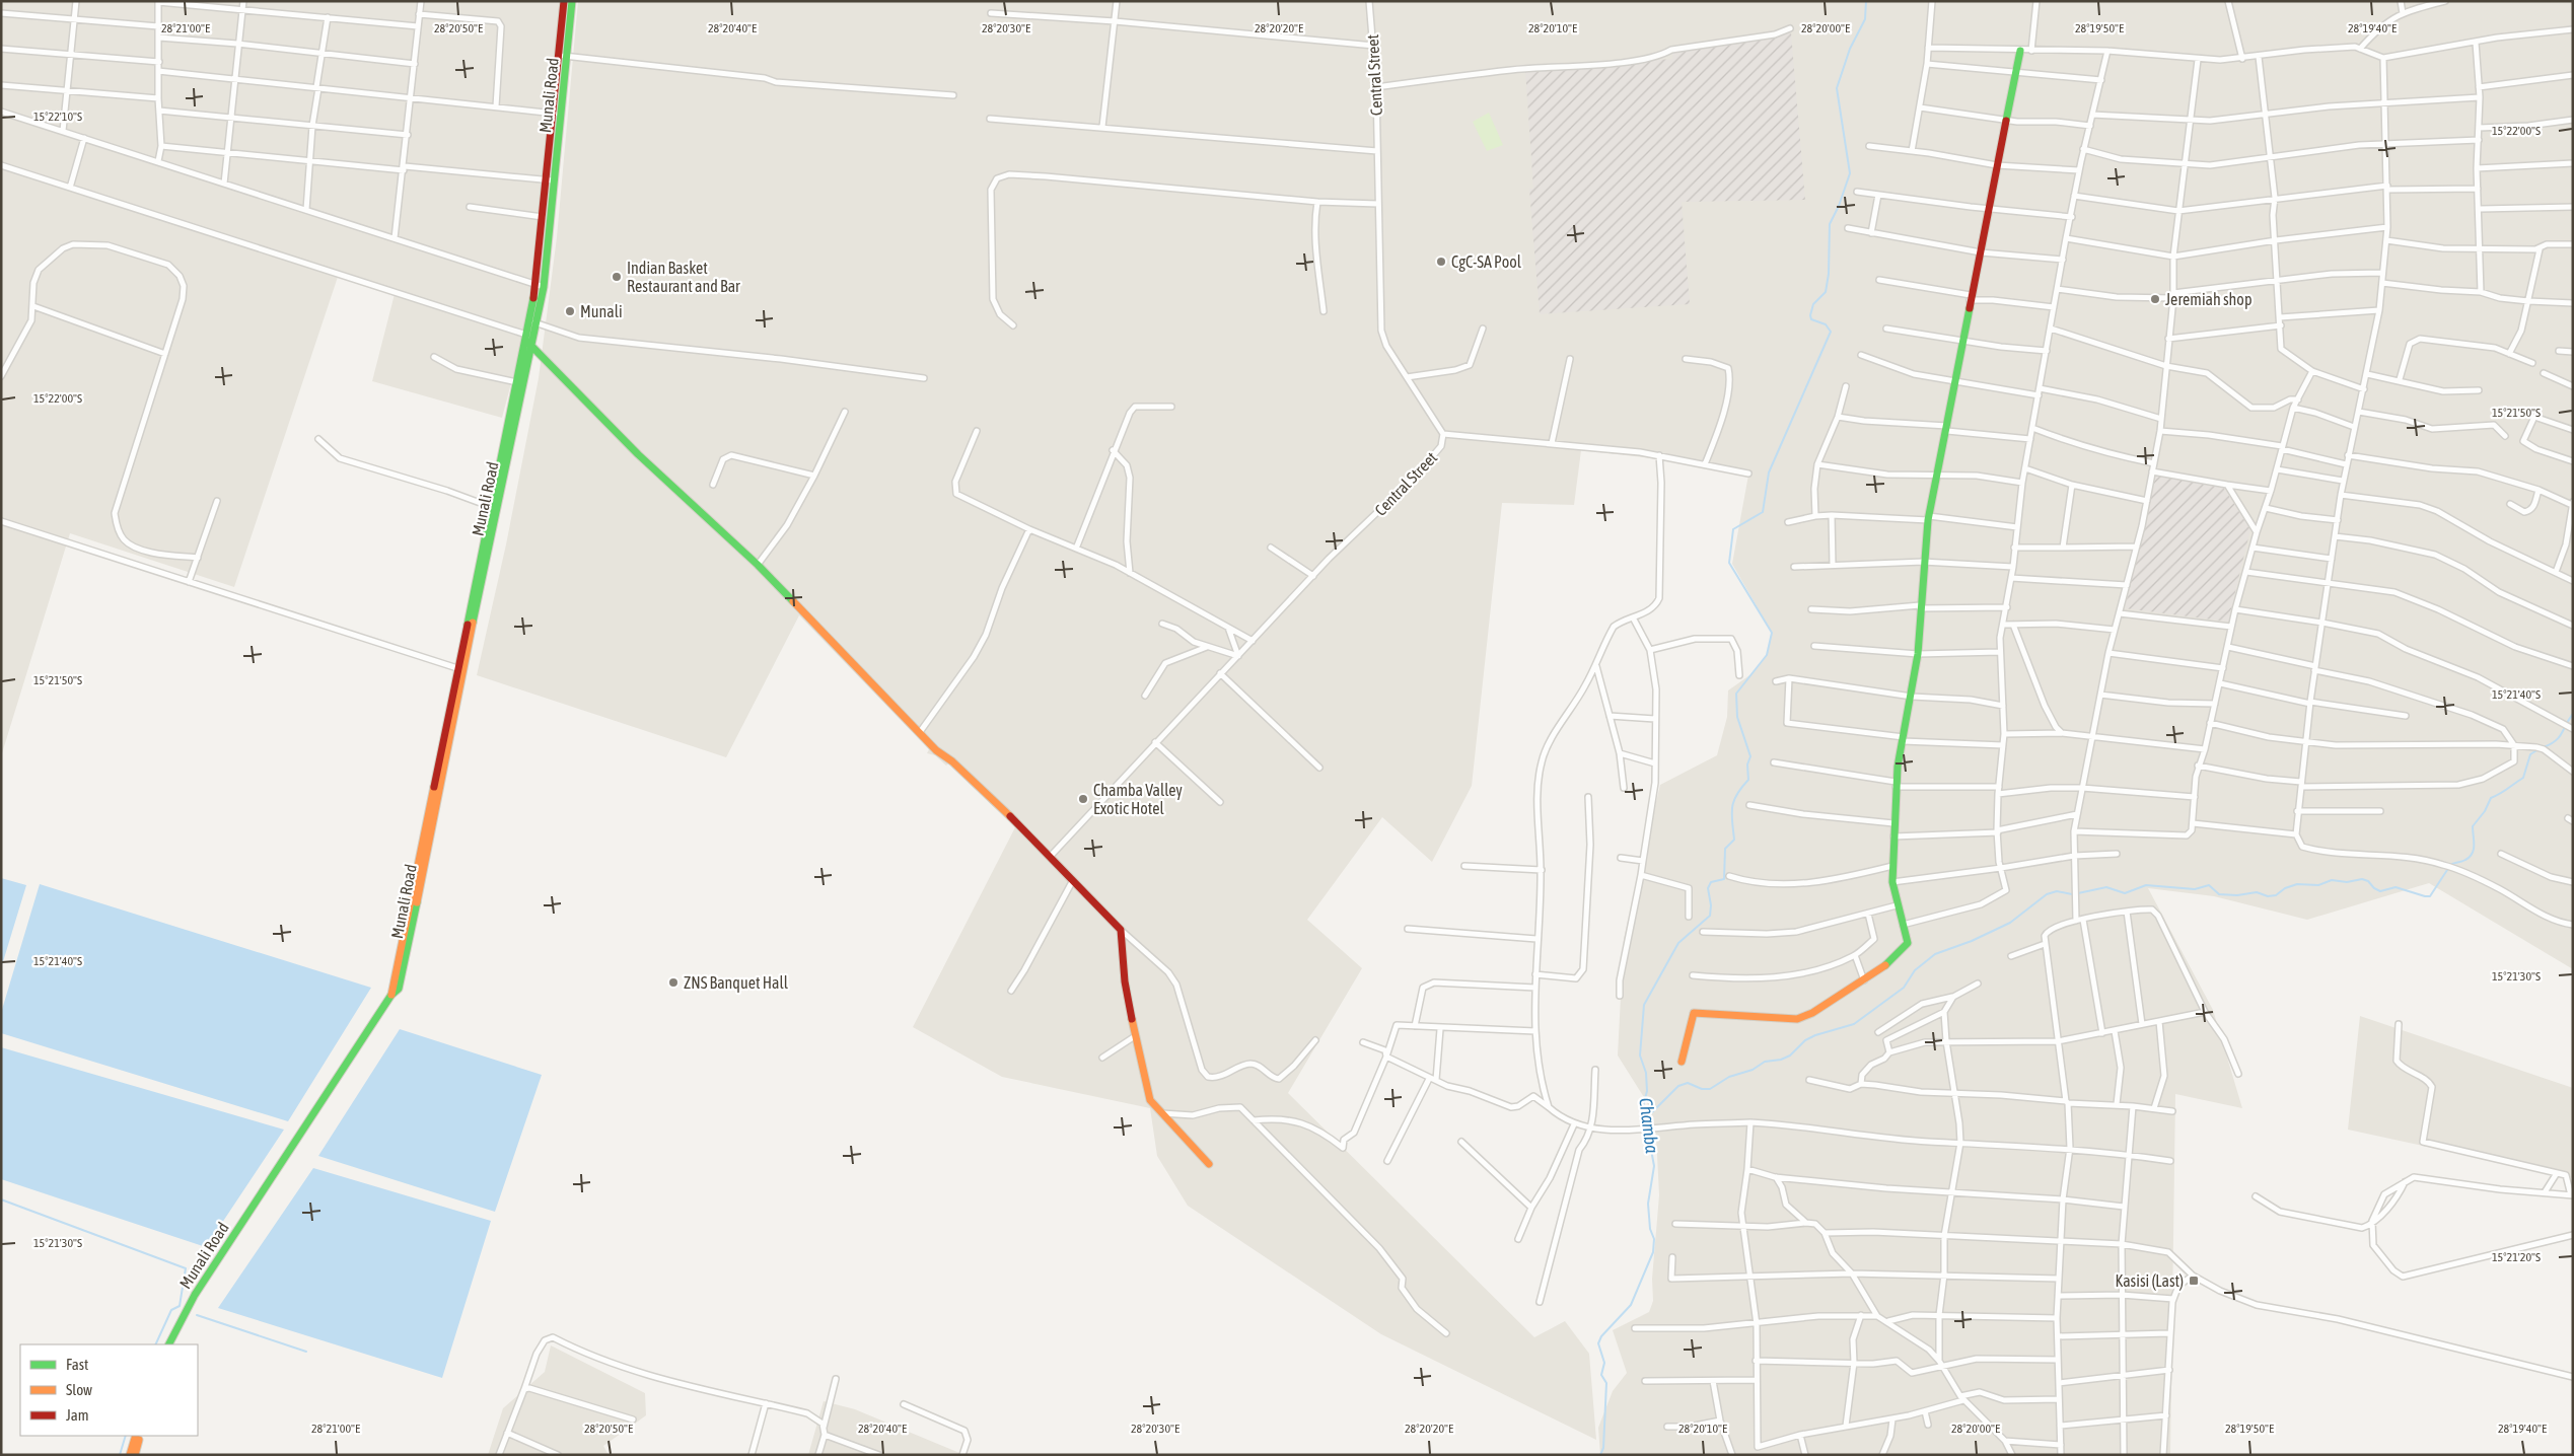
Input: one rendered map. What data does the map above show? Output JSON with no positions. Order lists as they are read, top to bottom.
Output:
{
  "streets": {
    "street": ["Central Street", "Munali Road"]
  },
  "water": ["Chamba"],
  "places": {
    "other": [
      "CgC-SA Pool",
      "Indian Basket Restaurant and Bar",
      "Jeremiah shop",
      "Munali",
      "Chamba Valley Exotic Hotel",
      "ZNS Banquet Hall"
    ],
    "transit": ["Kasisi (Last)"]
  },
  "legend": ["Fast", "Slow", "Jam"],
  "coordinates": [
    "28°21'00\"E",
    "28°20'50\"E",
    "28°20'40\"E",
    "28°20'30\"E",
    "28°20'20\"E",
    "28°20'10\"E",
    "28°20'00\"E",
    "28°19'50\"E",
    "28°19'40\"E",
    "15°22'10\"S",
    "15°22'00\"S",
    "15°21'50\"S",
    "15°21'40\"S",
    "15°21'30\"S",
    "15°21'20\"S"
  ]
}
